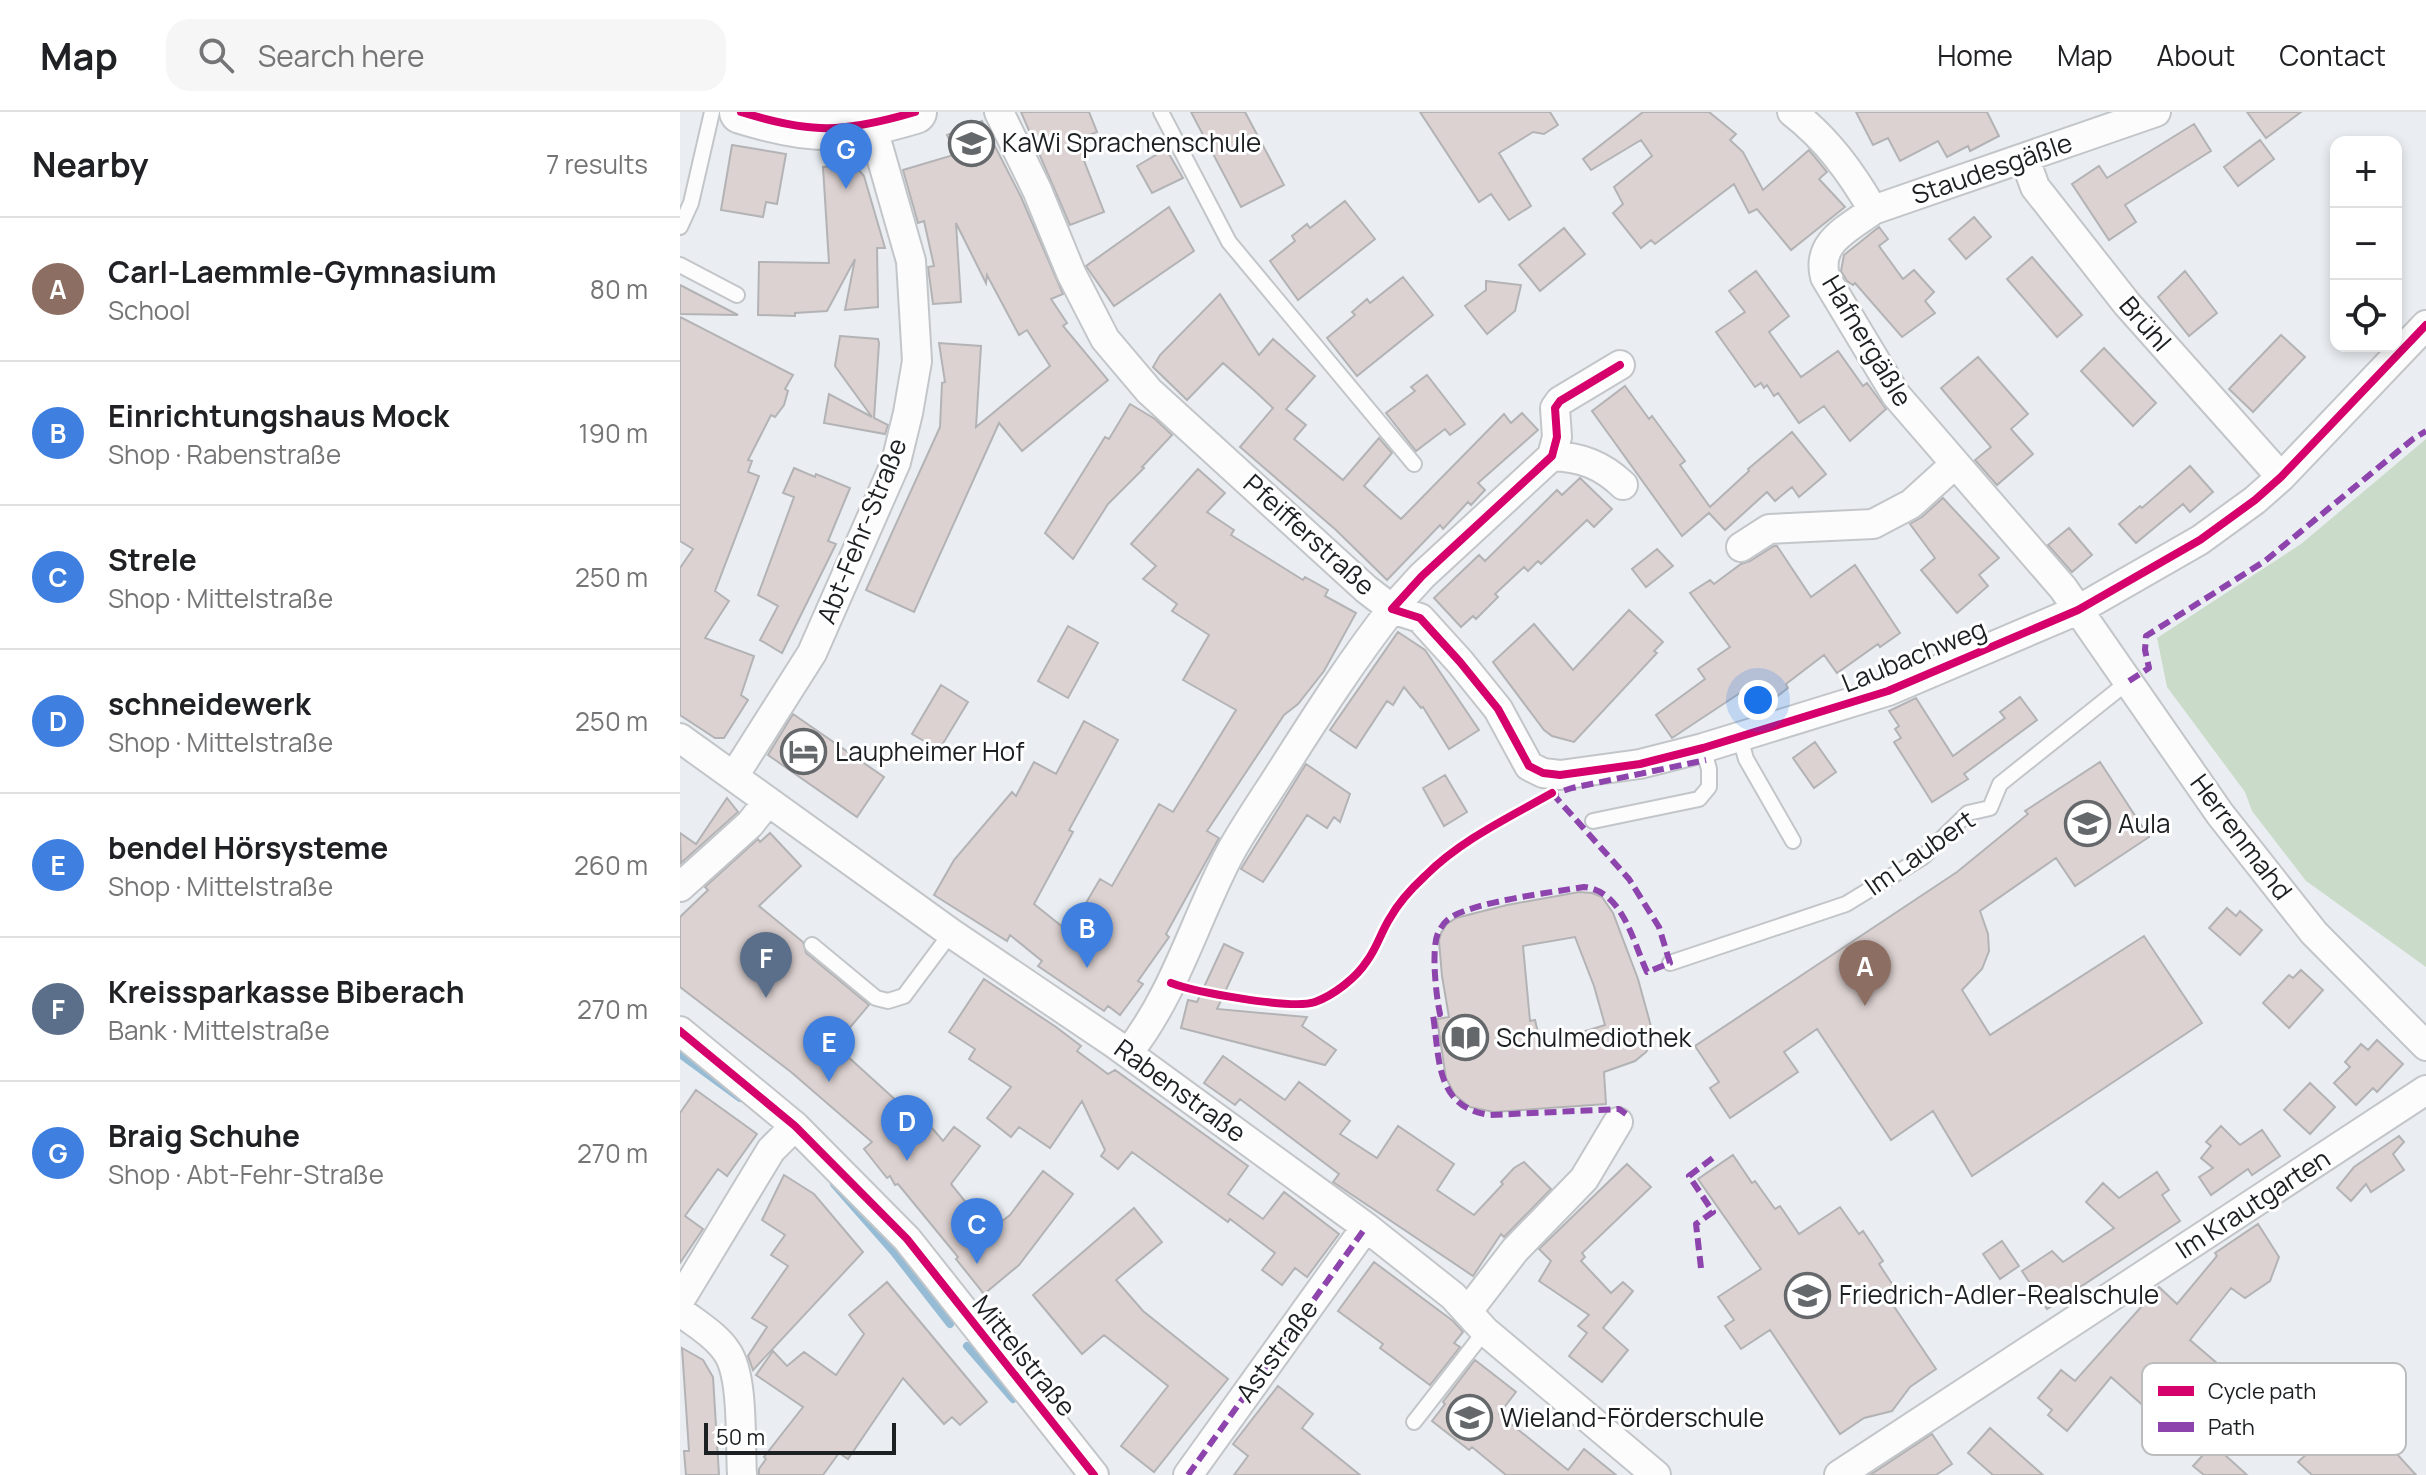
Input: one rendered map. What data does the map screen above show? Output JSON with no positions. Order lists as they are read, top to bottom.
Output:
{
  "streets": {
    "street": [
      "Staudesgäßle",
      "Brühl",
      "Hafnergäßle",
      "Abt-Fehr-Straße",
      "Pfeifferstraße",
      "Laubachweg",
      "Herrenmahd",
      "Rabenstraße",
      "Im Krautgarten",
      "Aststraße",
      "Mittelstraße"
    ],
    "lane": ["Im Laubert"]
  },
  "crossings": [
    ["Staudesgäßle", "Brühl"],
    ["Staudesgäßle", "Hafnergäßle"],
    ["Brühl", "Laubachweg"],
    ["Hafnergäßle", "Laubachweg"],
    ["Hafnergäßle", "Herrenmahd"],
    ["Abt-Fehr-Straße", "Rabenstraße"],
    ["Pfeifferstraße", "Laubachweg"],
    ["Pfeifferstraße", "Rabenstraße"],
    ["Laubachweg", "Herrenmahd"],
    ["Herrenmahd", "Im Laubert"],
    ["Rabenstraße", "Aststraße"]
  ],
  "places": {
    "school or university": [
      "KaWi Sprachenschule",
      "Aula",
      "Friedrich-Adler-Realschule",
      "Wieland-Förderschule"
    ],
    "hotel": ["Laupheimer Hof"],
    "library": ["Schulmediothek"]
  },
  "legend": ["Cycle path", "Path"],
  "scale_bar": "50 m",
  "page": {
    "header": "Map",
    "search": "Search here",
    "nav": [
      "Home",
      "Map",
      "About",
      "Contact"
    ],
    "heading": ["Nearby", "7 results"],
    "pins": [
      "G",
      "B",
      "F",
      "A",
      "E",
      "D",
      "C"
    ],
    "map_buttons": ["+", "−"],
    "list": [
      {
        "mark": "A",
        "name": "Carl-Laemmle-Gymnasium",
        "note": "School",
        "value": "80 m"
      },
      {
        "mark": "B",
        "name": "Einrichtungshaus Mock",
        "note": "Shop · Rabenstraße",
        "value": "190 m"
      },
      {
        "mark": "C",
        "name": "Strele",
        "note": "Shop · Mittelstraße",
        "value": "250 m"
      },
      {
        "mark": "D",
        "name": "schneidewerk",
        "note": "Shop · Mittelstraße",
        "value": "250 m"
      },
      {
        "mark": "E",
        "name": "bendel Hörsysteme",
        "note": "Shop · Mittelstraße",
        "value": "260 m"
      },
      {
        "mark": "F",
        "name": "Kreissparkasse Biberach",
        "note": "Bank · Mittelstraße",
        "value": "270 m"
      },
      {
        "mark": "G",
        "name": "Braig Schuhe",
        "note": "Shop · Abt-Fehr-Straße",
        "value": "270 m"
      }
    ],
    "scale": "50 m"
  }
}
